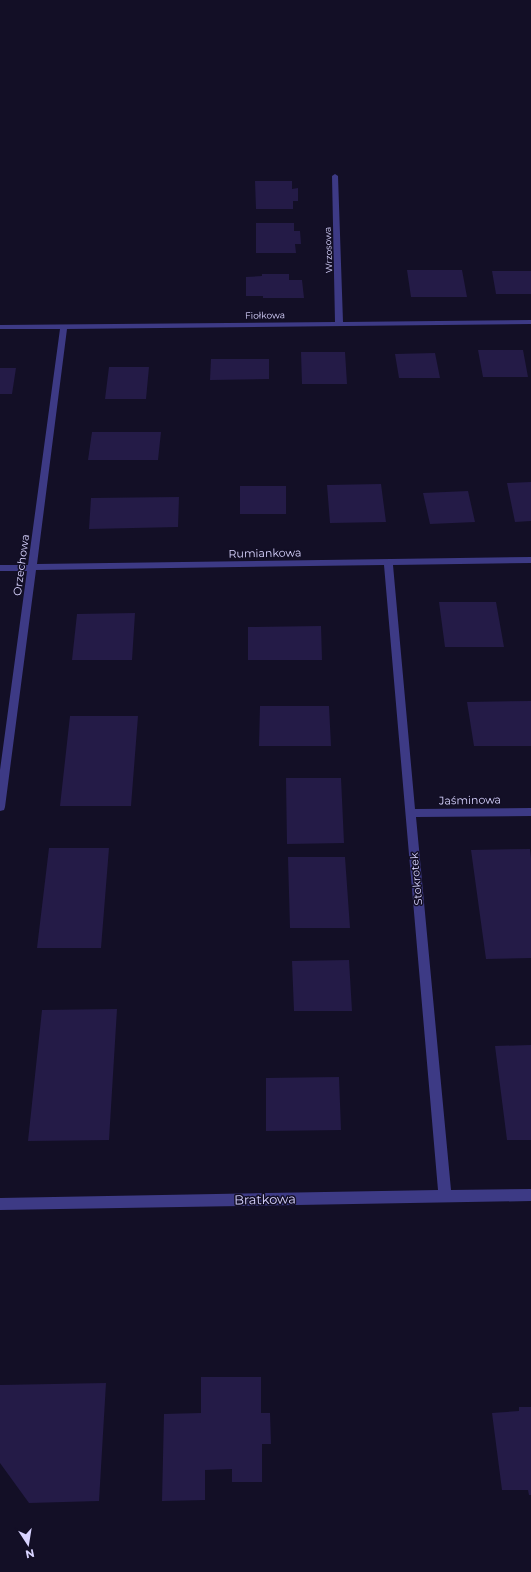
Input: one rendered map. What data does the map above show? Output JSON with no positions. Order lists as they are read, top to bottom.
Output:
{
  "streets": {
    "street": [
      "Wrzosowa",
      "Fiołkowa",
      "Rumiankowa",
      "Orzechowa",
      "Jaśminowa",
      "Stokrotek",
      "Bratkowa"
    ]
  },
  "crossings": [
    ["Wrzosowa", "Fiołkowa"],
    ["Fiołkowa", "Orzechowa"],
    ["Rumiankowa", "Orzechowa"],
    ["Rumiankowa", "Stokrotek"],
    ["Jaśminowa", "Stokrotek"],
    ["Stokrotek", "Bratkowa"]
  ],
  "north": "bottom"
}
